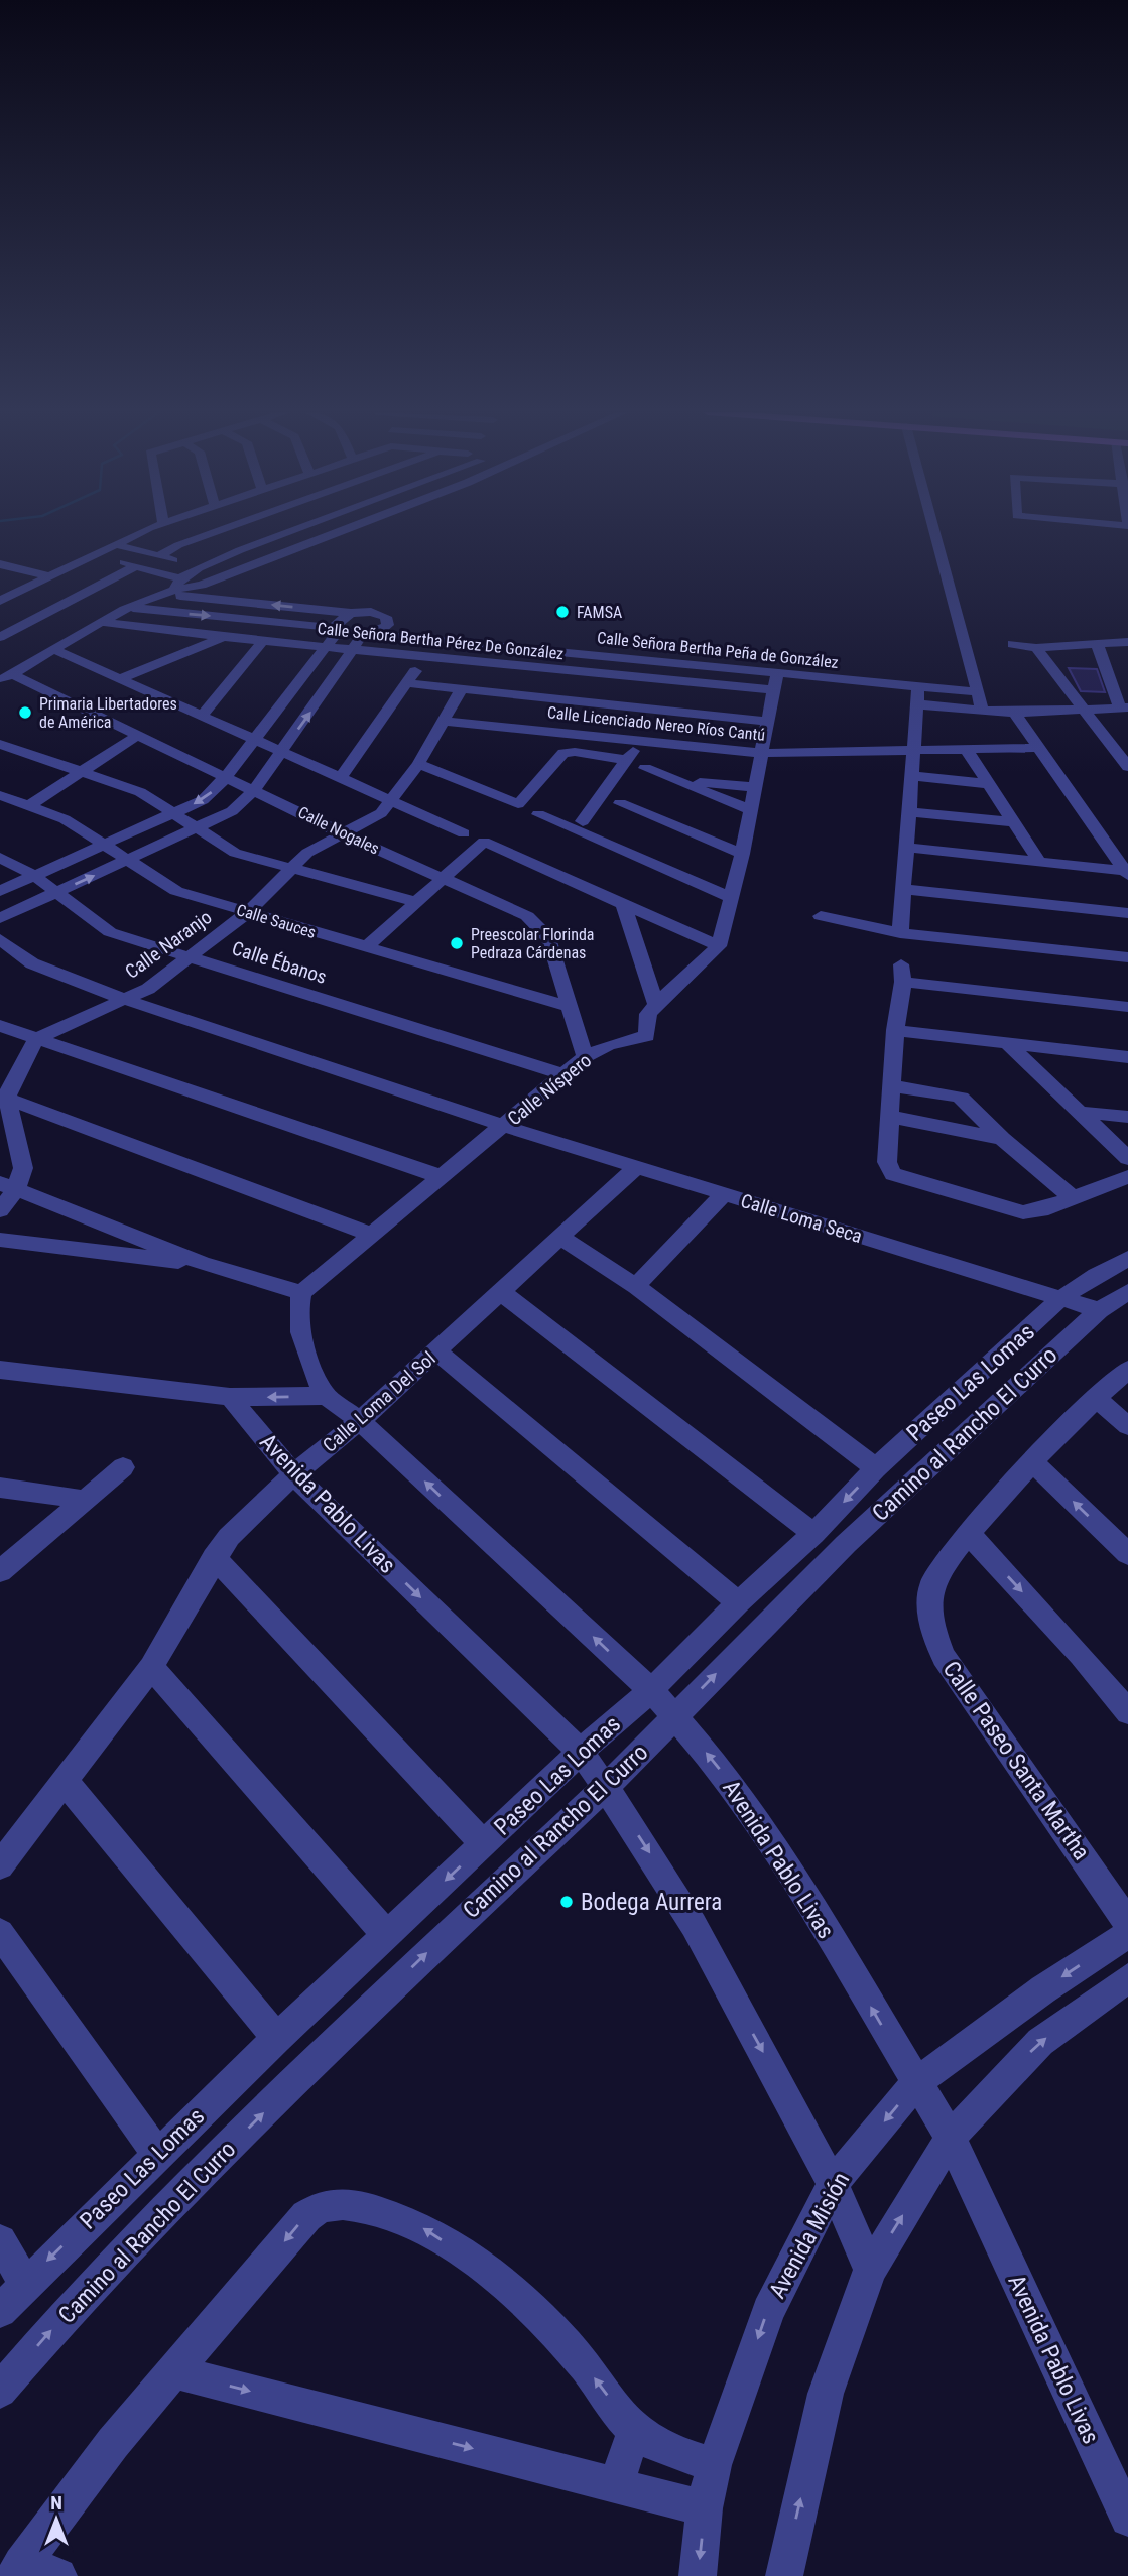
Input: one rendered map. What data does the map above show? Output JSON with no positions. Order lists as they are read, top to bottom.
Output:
{
  "streets": {
    "street": [
      "Calle Señora Bertha Pérez De González",
      "Calle Señora Bertha Peña de González",
      "Calle Licenciado Nereo Ríos Cantú",
      "Calle Nogales",
      "Calle Sauces",
      "Calle Naranjo",
      "Calle Ébanos",
      "Calle Níspero",
      "Calle Loma Seca",
      "Paseo Las Lomas",
      "Calle Loma Del Sol",
      "Camino al Rancho El Curro",
      "Avenida Pablo Livas",
      "Calle Paseo Santa Martha",
      "Avenida Misión"
    ]
  },
  "crossings": [
    ["Calle Licenciado Nereo Ríos Cantú", "Calle Naranjo"],
    ["Calle Nogales", "Calle Sauces"],
    ["Calle Nogales", "Calle Naranjo"],
    ["Calle Nogales", "Calle Níspero"],
    ["Calle Sauces", "Calle Naranjo"],
    ["Calle Naranjo", "Calle Ébanos"],
    ["Calle Naranjo", "Calle Loma Seca"],
    ["Calle Ébanos", "Calle Níspero"],
    ["Calle Níspero", "Calle Loma Seca"],
    ["Calle Loma Seca", "Paseo Las Lomas"],
    ["Calle Loma Seca", "Calle Loma Del Sol"],
    ["Calle Loma Seca", "Camino al Rancho El Curro"],
    ["Paseo Las Lomas", "Avenida Pablo Livas"],
    ["Calle Loma Del Sol", "Avenida Pablo Livas"],
    ["Camino al Rancho El Curro", "Avenida Pablo Livas"],
    ["Avenida Pablo Livas", "Avenida Misión"]
  ],
  "one_way": ["Camino al Rancho El Curro"],
  "places": [
    "FAMSA",
    "Primaria Libertadores de América",
    "Preescolar Florinda Pedraza Cárdenas",
    "Bodega Aurrera"
  ],
  "north": "top"
}
